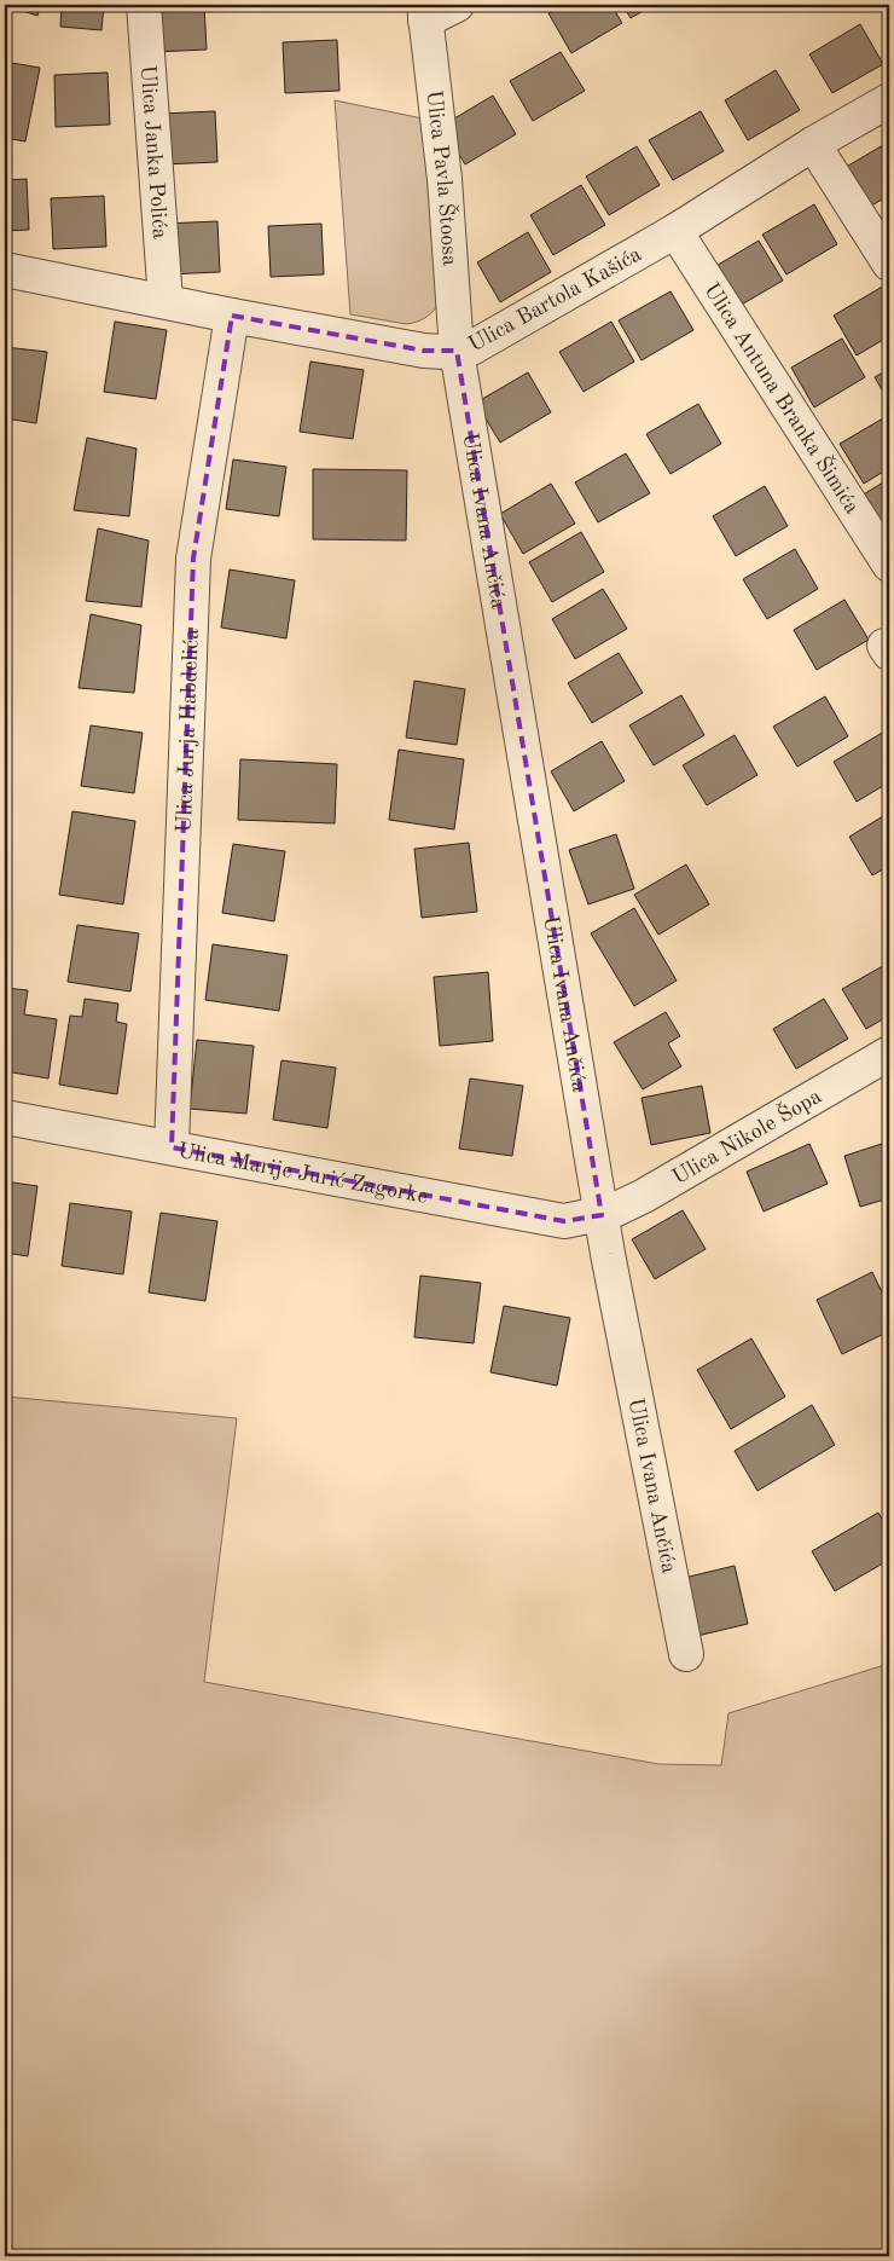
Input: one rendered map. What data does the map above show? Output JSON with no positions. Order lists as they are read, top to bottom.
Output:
{
  "streets": {
    "street": [
      "Ulica Janka Polića",
      "Ulica Pavla Štoosa",
      "Ulica Bartola Kašića",
      "Ulica Antuna Branka Šimića",
      "Ulica Ivana Ančića",
      "Ulica Jurja Habdelića",
      "Ulica Nikole Šopa",
      "Ulica Marije Jurić Zagorke"
    ]
  },
  "crossings": [
    ["Ulica Janka Polića", "Ulica Bartola Kašića"],
    ["Ulica Pavla Štoosa", "Ulica Bartola Kašića"],
    ["Ulica Pavla Štoosa", "Ulica Ivana Ančića"],
    ["Ulica Bartola Kašića", "Ulica Antuna Branka Šimića"],
    ["Ulica Bartola Kašića", "Ulica Ivana Ančića"],
    ["Ulica Bartola Kašića", "Ulica Jurja Habdelića"],
    ["Ulica Ivana Ančića", "Ulica Nikole Šopa"],
    ["Ulica Ivana Ančića", "Ulica Marije Jurić Zagorke"],
    ["Ulica Jurja Habdelića", "Ulica Marije Jurić Zagorke"],
    ["Ulica Nikole Šopa", "Ulica Marije Jurić Zagorke"]
  ]
}
